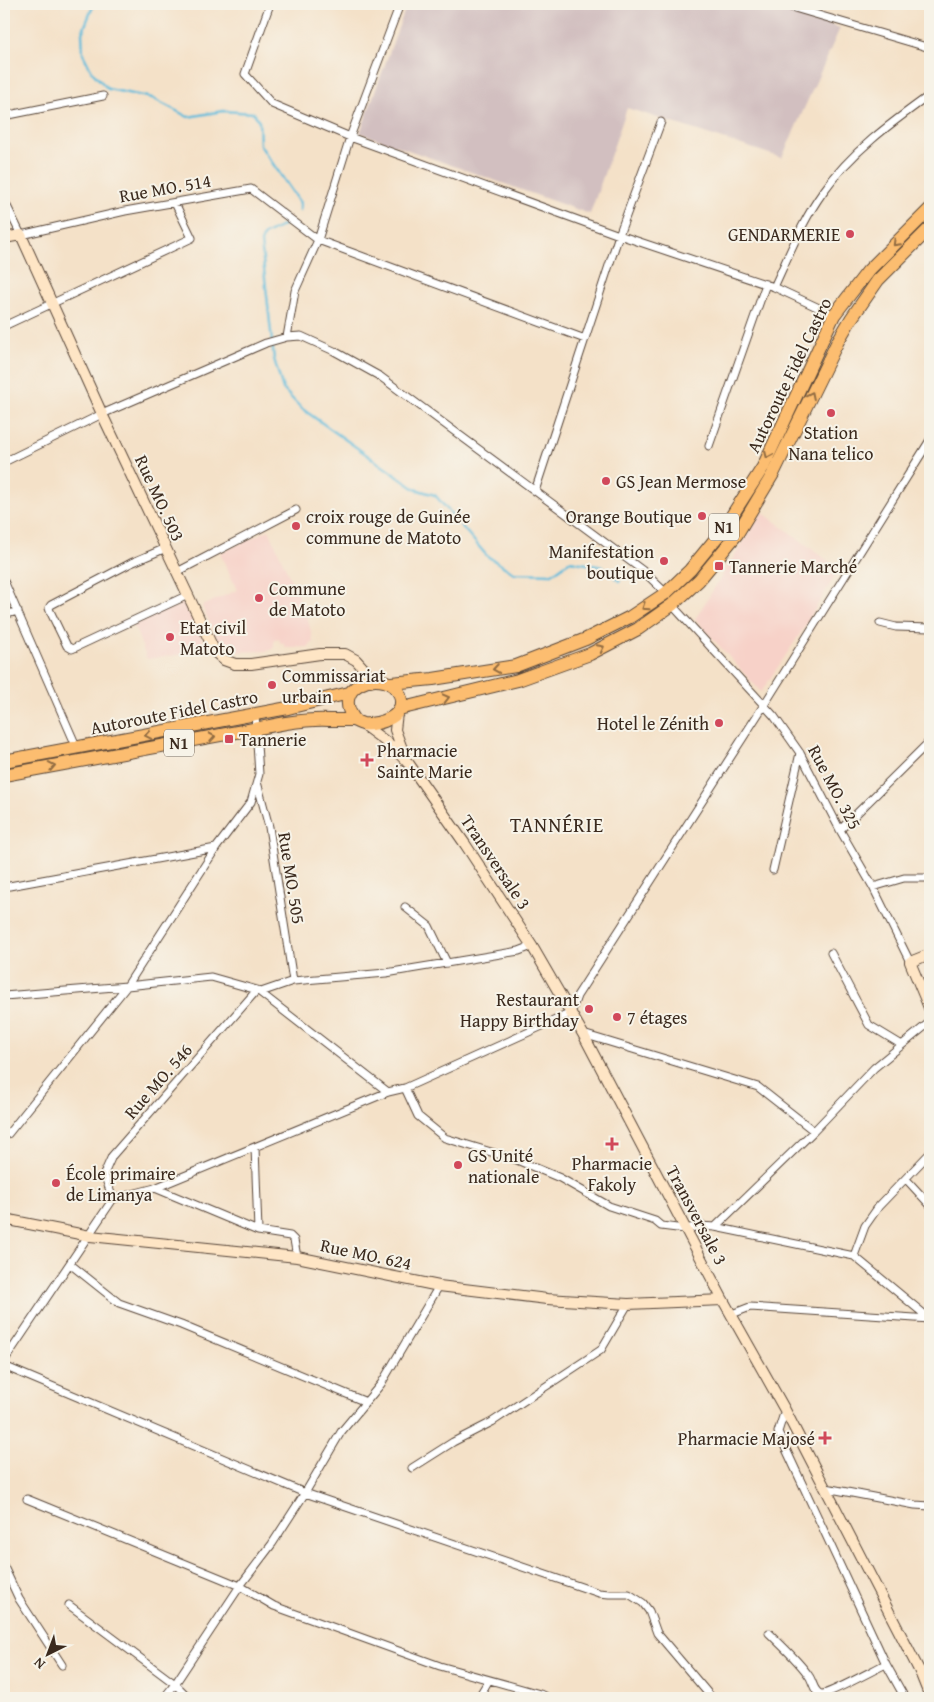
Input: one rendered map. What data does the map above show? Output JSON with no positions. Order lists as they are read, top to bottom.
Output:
{
  "streets": {
    "highway": ["Autoroute Fidel Castro", "N1"],
    "street": [
      "Rue MO. 514",
      "Rue MO. 503",
      "Rue MO. 325",
      "Transversale 3",
      "Rue MO. 505",
      "Rue MO. 546",
      "Rue MO. 624"
    ]
  },
  "crossings": [
    ["Rue MO. 514", "Rue MO. 503"],
    ["Autoroute Fidel Castro", "Rue MO. 503"],
    ["Autoroute Fidel Castro", "Rue MO. 325"],
    ["Autoroute Fidel Castro", "Transversale 3"],
    ["Rue MO. 503", "Transversale 3"],
    ["Transversale 3", "Rue MO. 624"]
  ],
  "districts": ["TANNÉRIE"],
  "places": {
    "other": [
      "GENDARMERIE",
      "Station Nana telico",
      "GS Jean Mermose",
      "Orange Boutique",
      "croix rouge de Guinée commune de Matoto",
      "Manifestation boutique",
      "Commune de Matoto",
      "Etat civil Matoto",
      "Commissariat urbain",
      "Hotel le Zénith",
      "Restaurant Happy Birthday",
      "7 étages",
      "GS Unité nationale",
      "École primaire de Limanya"
    ],
    "transit": ["Tannerie Marché", "Tannerie"],
    "health": ["Pharmacie Sainte Marie", "Pharmacie Fakoly", "Pharmacie Majosé"]
  },
  "north": "bottom left"
}
